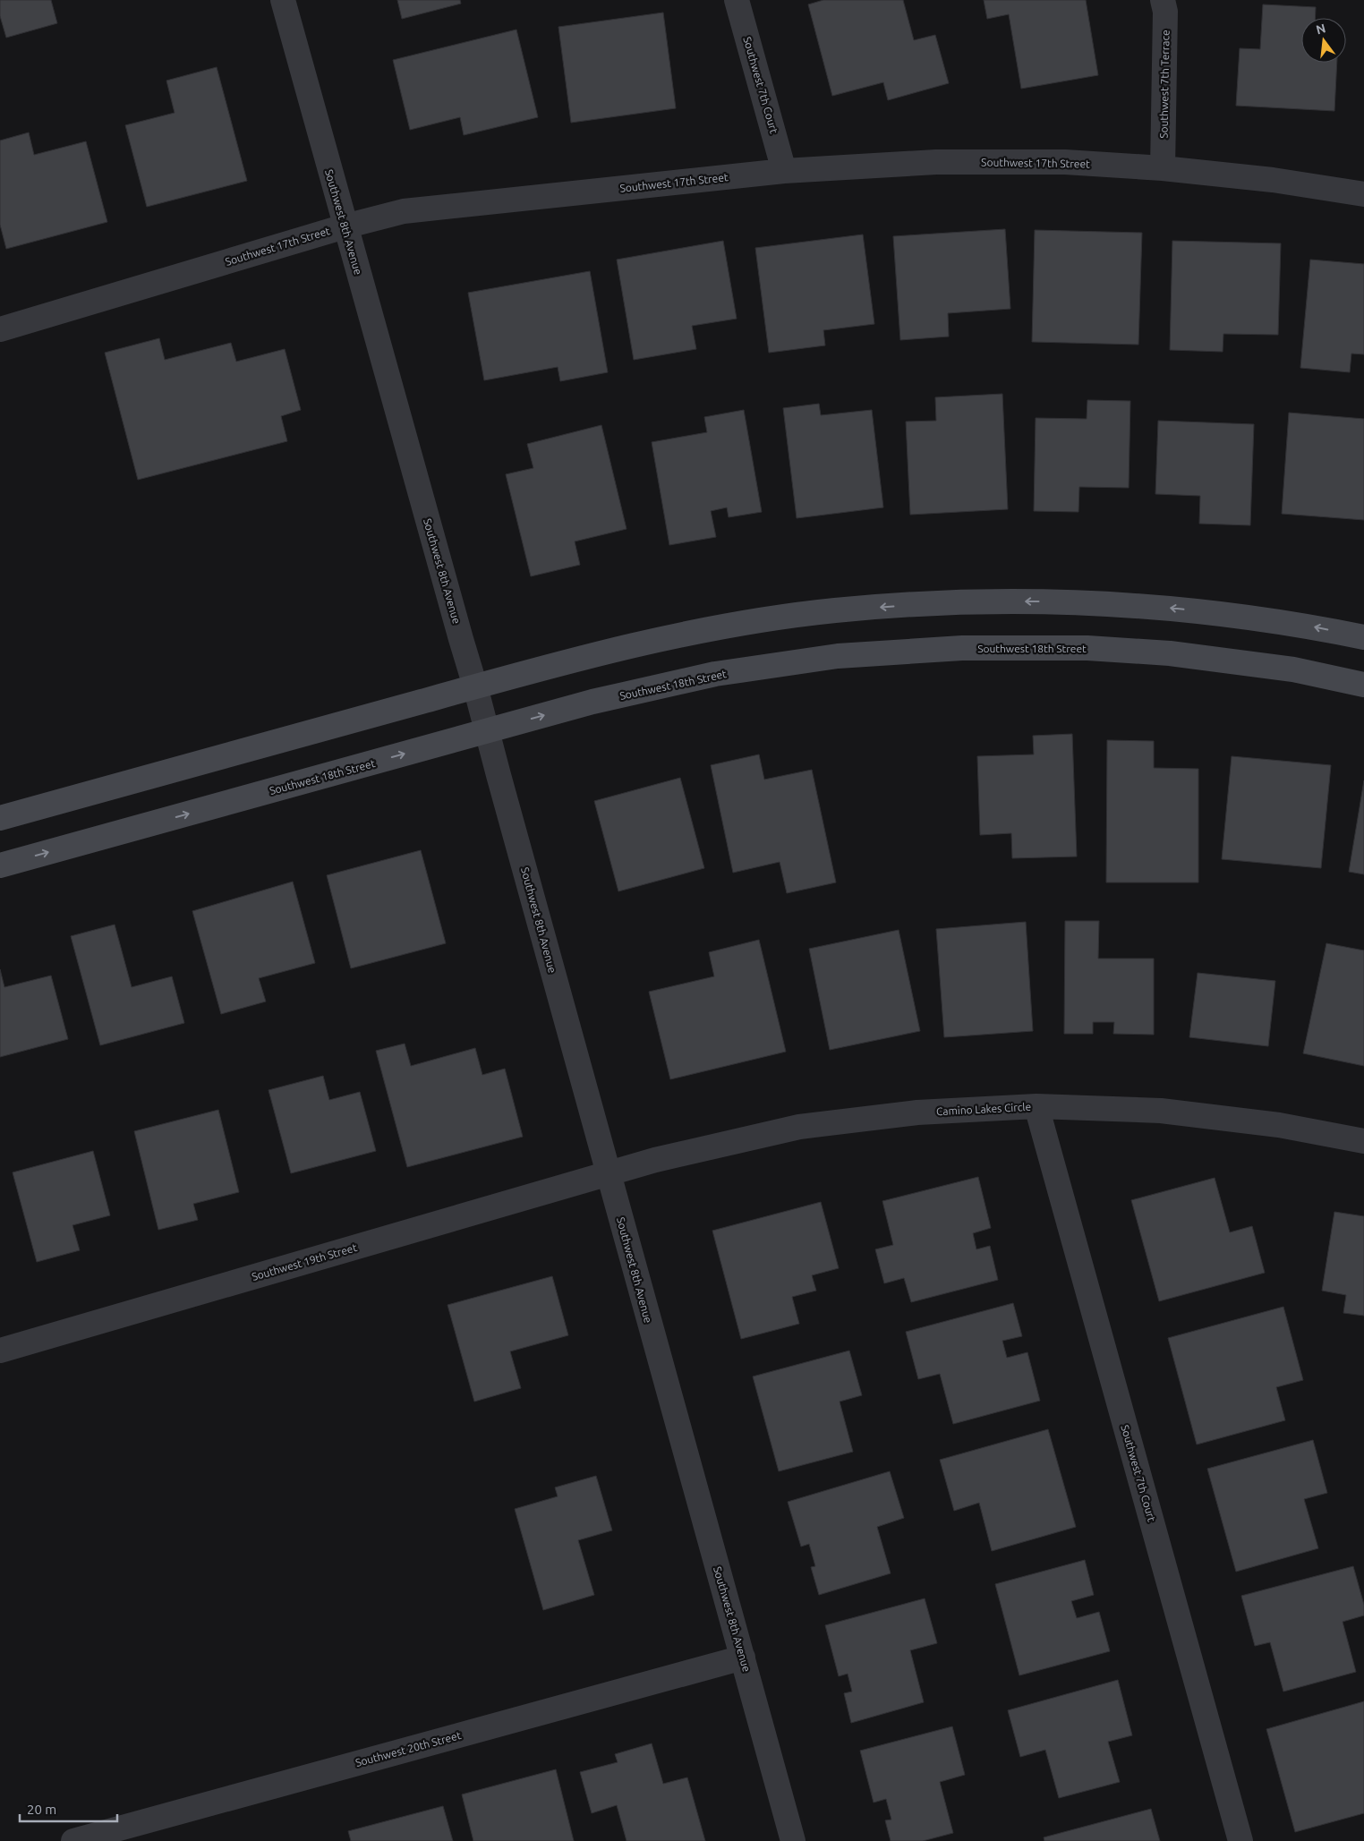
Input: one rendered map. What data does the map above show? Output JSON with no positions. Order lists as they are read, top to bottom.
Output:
{
  "streets": {
    "main road": ["Southwest 18th Street"],
    "street": [
      "Southwest 7th Terrace",
      "Southwest 7th Court",
      "Southwest 17th Street",
      "Southwest 8th Avenue",
      "Camino Lakes Circle",
      "Southwest 19th Street",
      "Southwest 20th Street"
    ]
  },
  "crossings": [
    ["Southwest 7th Terrace", "Southwest 17th Street"],
    ["Southwest 7th Court", "Southwest 17th Street"],
    ["Southwest 7th Court", "Camino Lakes Circle"],
    ["Southwest 17th Street", "Southwest 8th Avenue"],
    ["Southwest 8th Avenue", "Southwest 18th Street"],
    ["Southwest 8th Avenue", "Camino Lakes Circle"],
    ["Southwest 8th Avenue", "Southwest 19th Street"],
    ["Southwest 8th Avenue", "Southwest 20th Street"],
    ["Camino Lakes Circle", "Southwest 19th Street"]
  ],
  "scale_bar": "20 m",
  "north": "top"
}
